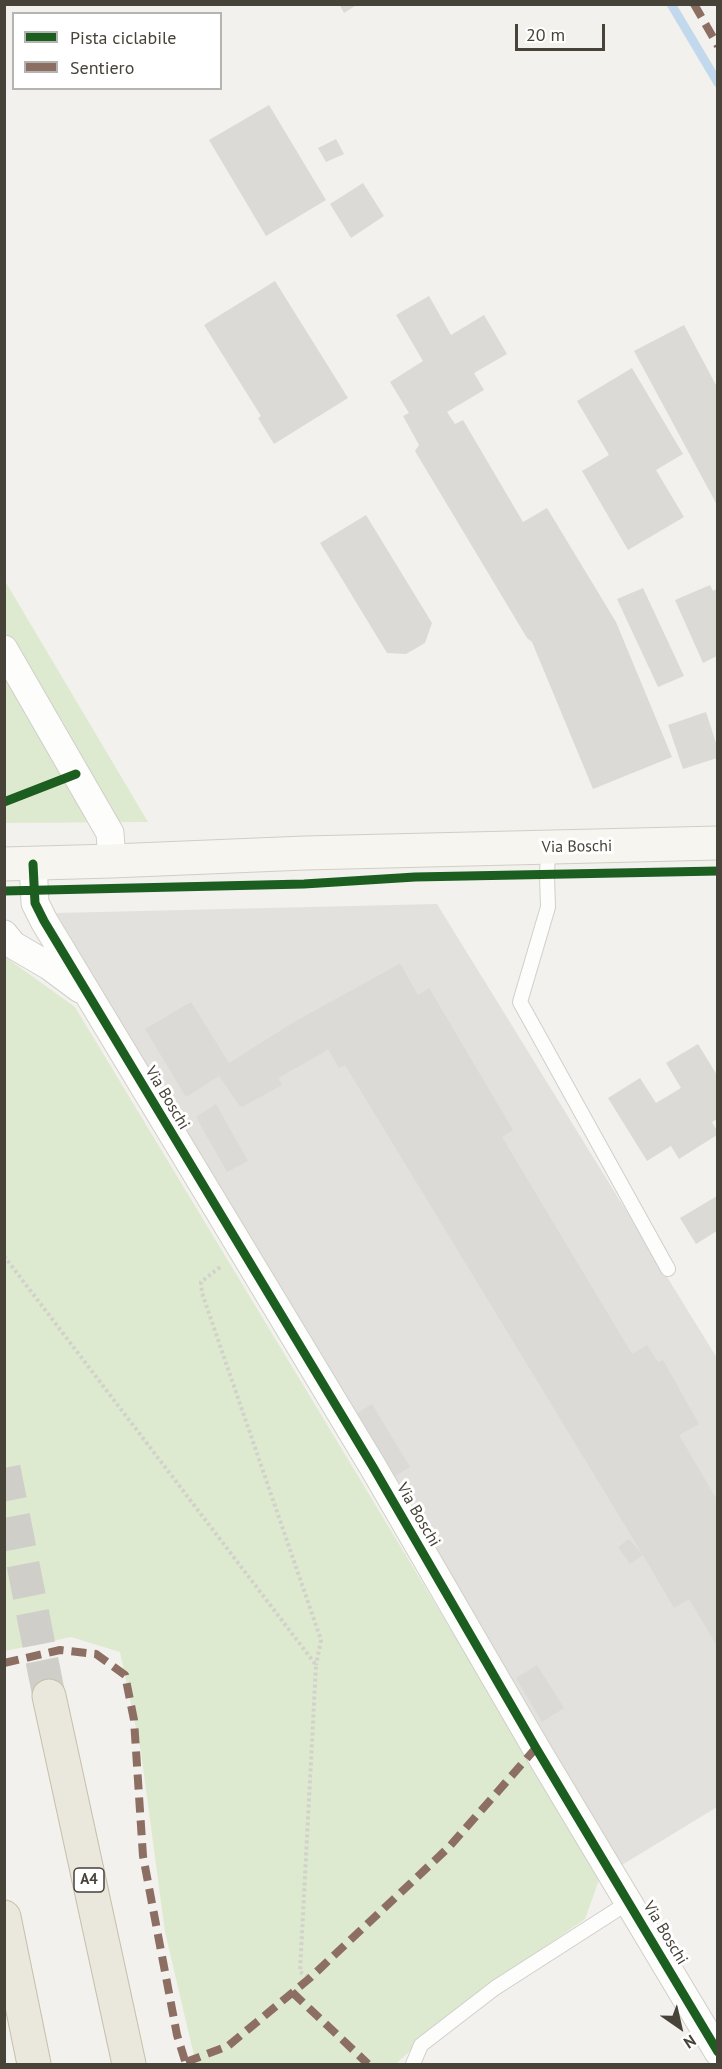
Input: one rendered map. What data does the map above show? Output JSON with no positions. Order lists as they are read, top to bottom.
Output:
{
  "streets": {
    "highway": ["A4"],
    "main road": ["Via Boschi"]
  },
  "legend": ["Pista ciclabile", "Sentiero"],
  "scale_bar": "20 m",
  "north": "bottom right"
}
